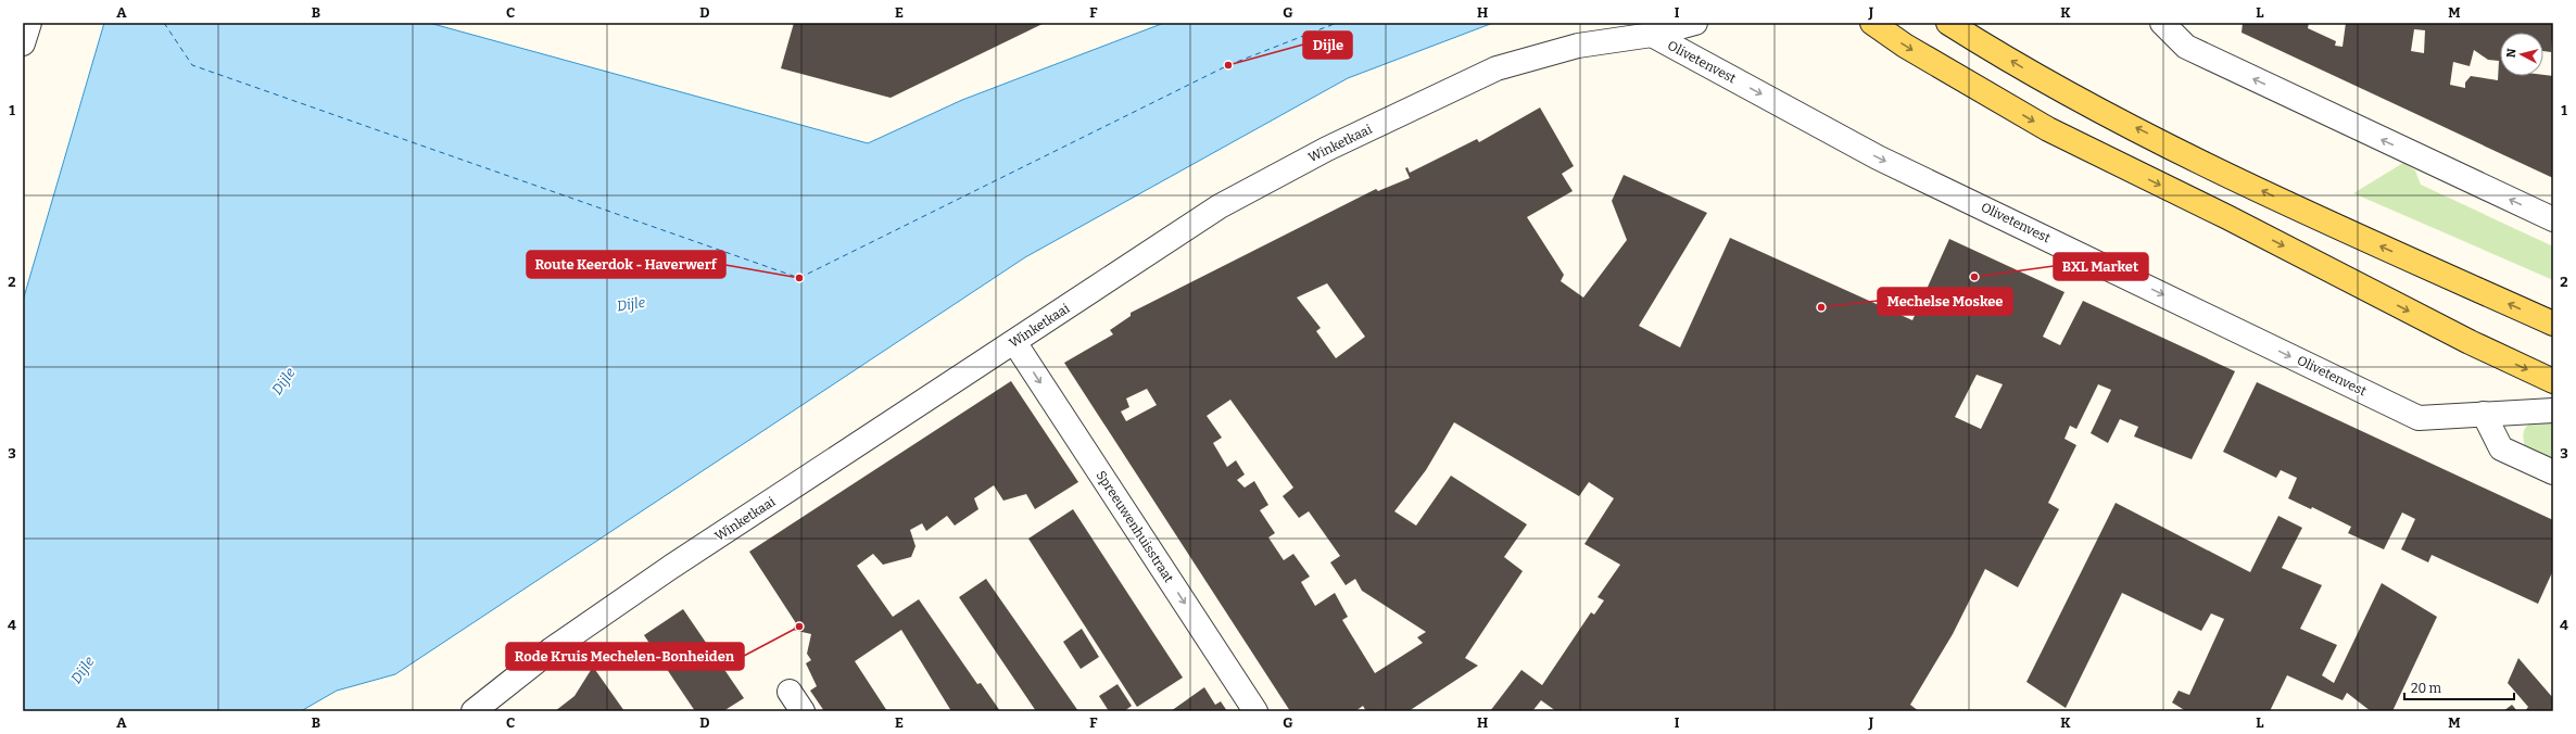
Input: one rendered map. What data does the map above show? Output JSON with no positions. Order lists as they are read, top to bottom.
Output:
{
  "streets": {
    "street": ["Olivetenvest", "Winketkaai", "Spreeuwenhuisstraat"]
  },
  "crossings": [
    ["Olivetenvest", "Winketkaai"],
    ["Winketkaai", "Spreeuwenhuisstraat"]
  ],
  "one_way": ["Olivetenvest", "Spreeuwenhuisstraat"],
  "water": ["Dijle"],
  "places": [
    "Dijle",
    "BXL Market",
    "Route Keerdok - Haverwerf",
    "Mechelse Moskee",
    "Rode Kruis Mechelen-Bonheiden"
  ],
  "scale_bar": "20 m",
  "north": "left",
  "grid": {
    "columns": [
      "A",
      "B",
      "C",
      "D",
      "E",
      "F",
      "G",
      "H",
      "I",
      "J",
      "K",
      "L",
      "M"
    ],
    "rows": [
      "1",
      "2",
      "3",
      "4"
    ]
  }
}
